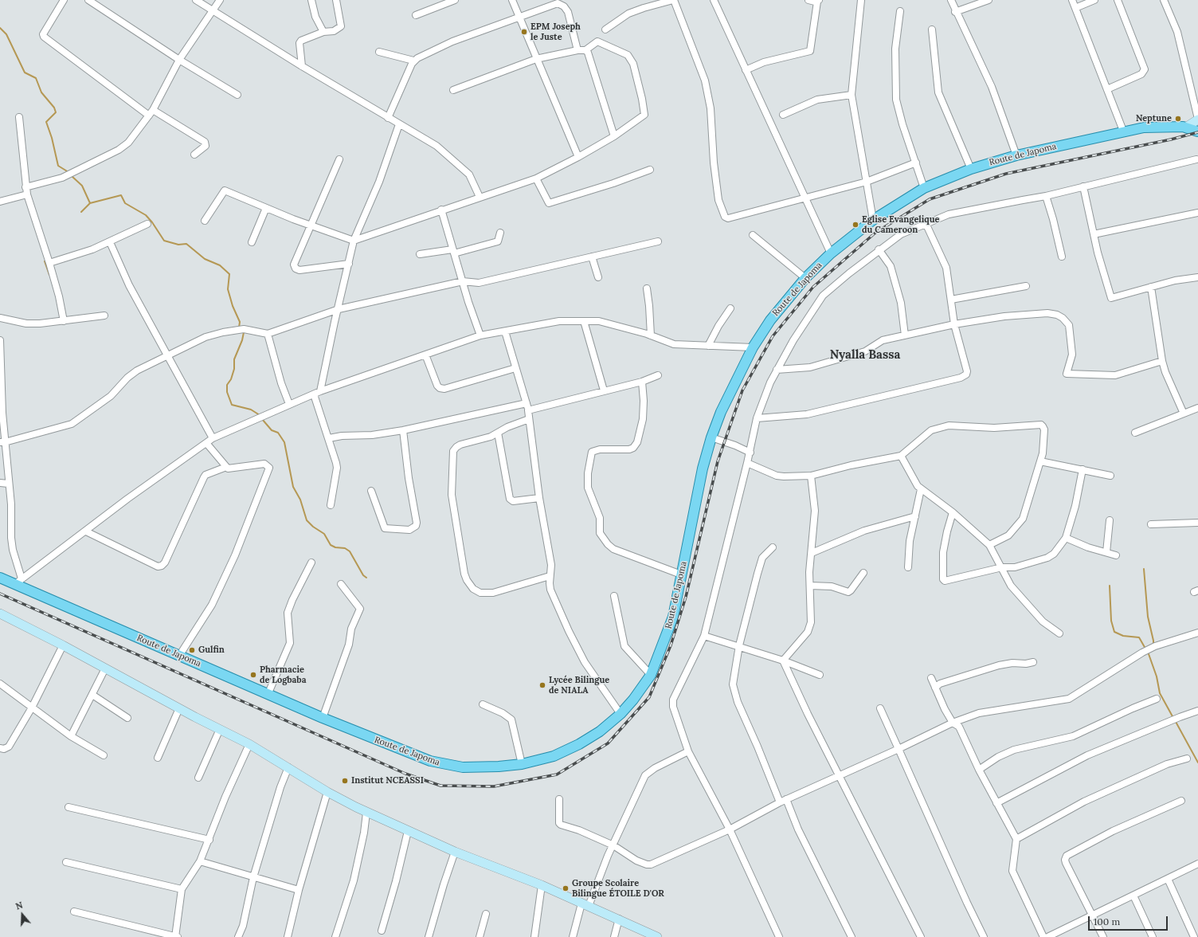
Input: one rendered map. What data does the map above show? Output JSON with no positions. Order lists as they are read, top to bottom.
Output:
{
  "streets": {
    "main road": ["Route de Japoma"]
  },
  "districts": ["Nyalla Bassa"],
  "places": [
    "EPM Joseph le Juste",
    "Neptune",
    "Eglise Evangelique du Cameroon",
    "Gulfin",
    "Pharmacie de Logbaba",
    "Lycée Bilingue de NIALA",
    "Institut NCEASSI",
    "Groupe Scolaire Bilingue ÉTOILE D'OR"
  ],
  "scale_bar": "100 m",
  "north": "top"
}
